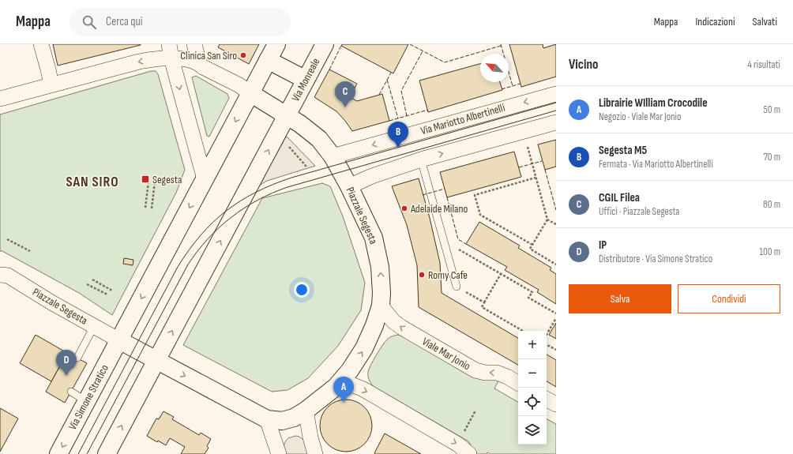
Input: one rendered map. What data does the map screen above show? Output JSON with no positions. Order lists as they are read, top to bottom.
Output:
{
  "streets": {
    "main road": ["Via Monreale", "Piazzale Segesta", "Via Simone Stratico"],
    "street": ["Via Mariotto Albertinelli", "Viale Mar Jonio"]
  },
  "crossings": [
    ["Via Monreale", "Piazzale Segesta"],
    ["Via Mariotto Albertinelli", "Piazzale Segesta"],
    ["Piazzale Segesta", "Viale Mar Jonio"],
    ["Piazzale Segesta", "Via Simone Stratico"]
  ],
  "districts": ["SAN SIRO"],
  "places": {
    "other": ["Clinica San Siro", "Adelaide Milano", "Romy Cafe"],
    "transit": ["Segesta"]
  },
  "north": "top left",
  "page": {
    "header": "Mappa",
    "search": "Cerca qui",
    "nav": ["Mappa", "Indicazioni", "Salvati"],
    "heading": ["Vicino", "4 risultati"],
    "pins": [
      "C",
      "B",
      "D",
      "A"
    ],
    "list": [
      {
        "mark": "A",
        "name": "Librairie WIlliam Crocodile",
        "note": "Negozio · Viale Mar Jonio",
        "value": "50 m"
      },
      {
        "mark": "B",
        "name": "Segesta M5",
        "note": "Fermata · Via Mariotto Albertinelli",
        "value": "70 m"
      },
      {
        "mark": "C",
        "name": "CGIL Filea",
        "note": "Uffici · Piazzale Segesta",
        "value": "80 m"
      },
      {
        "mark": "D",
        "name": "IP",
        "note": "Distributore · Via Simone Stratico",
        "value": "100 m"
      }
    ],
    "buttons": ["Salva", "Condividi"],
    "map_buttons": ["+", "−"]
  }
}
